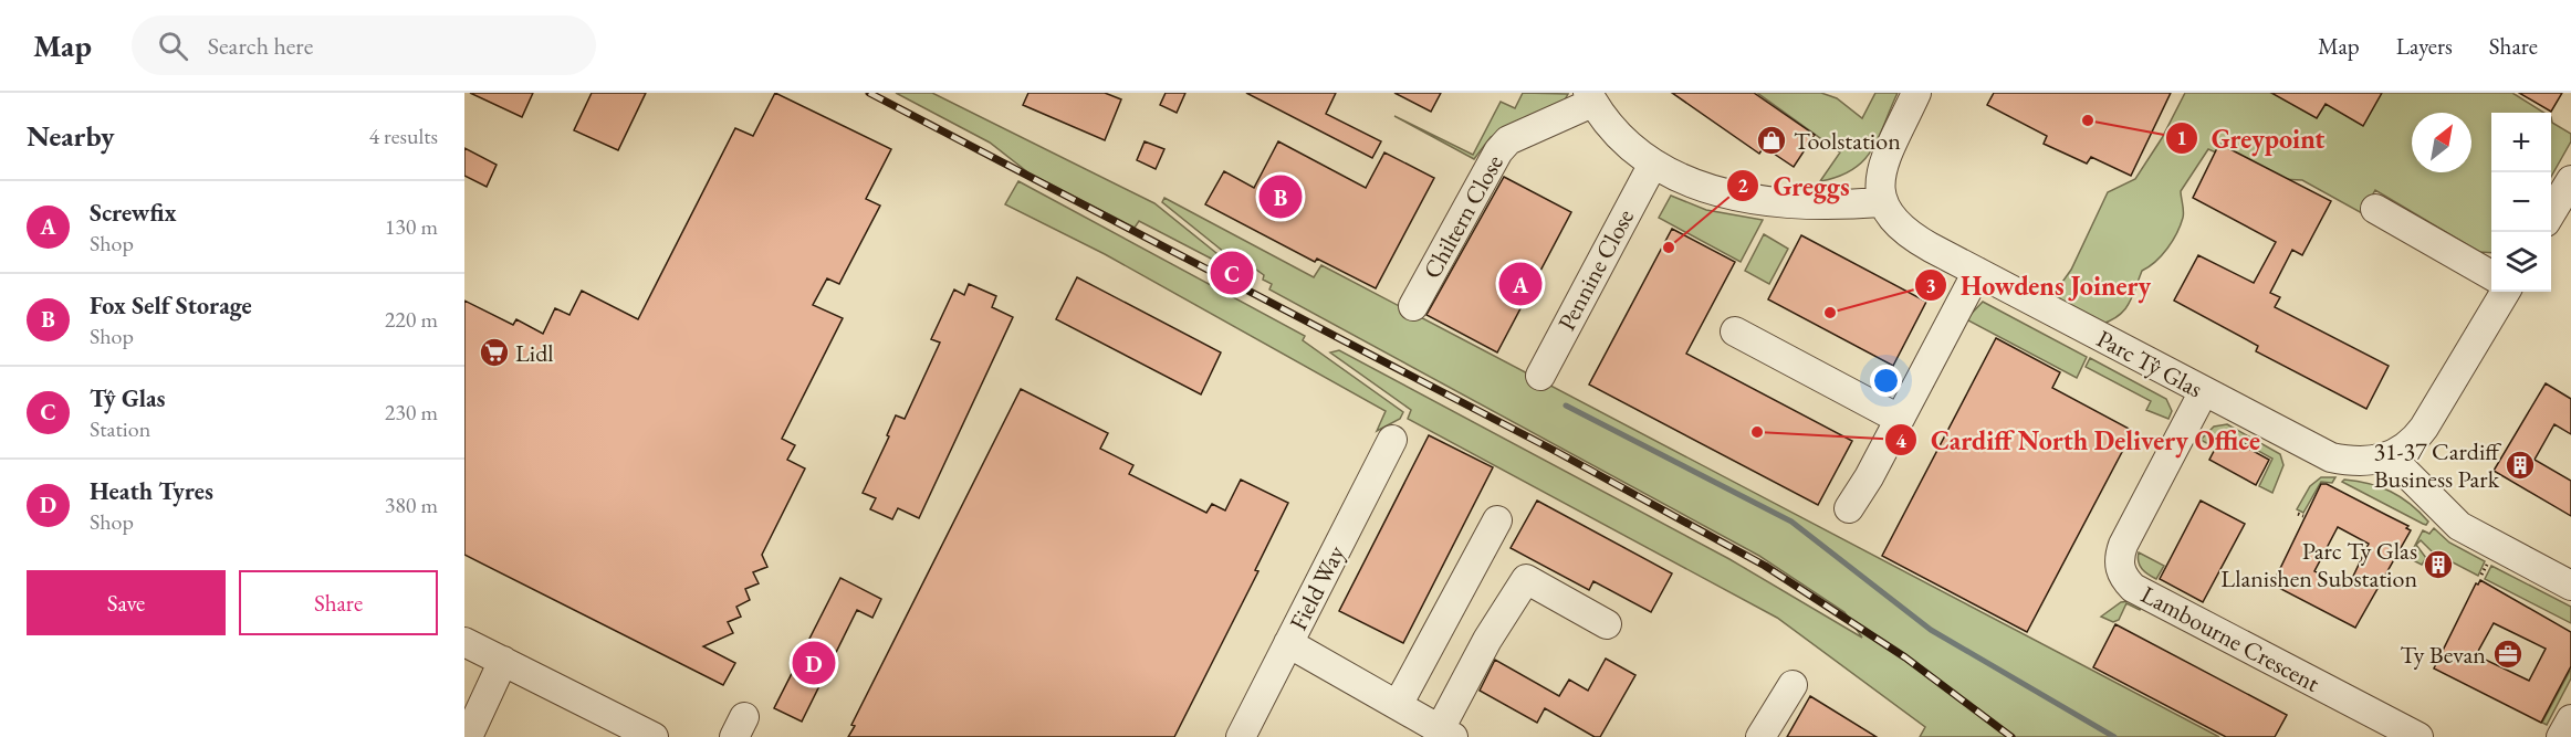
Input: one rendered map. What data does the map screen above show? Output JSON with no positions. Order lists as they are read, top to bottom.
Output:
{
  "streets": {
    "street": [
      "Chiltern Close",
      "Pennine Close",
      "Parc Tŷ Glas",
      "Field Way",
      "Lambourne Crescent"
    ]
  },
  "crossings": [
    ["Parc Tŷ Glas", "Lambourne Crescent"]
  ],
  "places": {
    "other": [
      "Greypoint",
      "Greggs",
      "Howdens Joinery",
      "Cardiff North Delivery Office"
    ],
    "shop": ["Toolstation"],
    "supermarket": ["Lidl"],
    "building": ["31-37 Cardiff Business Park", "Parc Ty Glas Llanishen Substation"],
    "office": ["Ty Bevan"]
  },
  "north": "top right",
  "page": {
    "header": "Map",
    "search": "Search here",
    "nav": ["Map", "Layers", "Share"],
    "heading": ["Nearby", "4 results"],
    "map_buttons": ["+", "−"],
    "pins": [
      "B",
      "C",
      "A",
      "D"
    ],
    "list": [
      {
        "mark": "A",
        "name": "Screwfix",
        "note": "Shop",
        "value": "130 m"
      },
      {
        "mark": "B",
        "name": "Fox Self Storage",
        "note": "Shop",
        "value": "220 m"
      },
      {
        "mark": "C",
        "name": "Tŷ Glas",
        "note": "Station",
        "value": "230 m"
      },
      {
        "mark": "D",
        "name": "Heath Tyres",
        "note": "Shop",
        "value": "380 m"
      }
    ],
    "buttons": ["Save", "Share"]
  }
}
